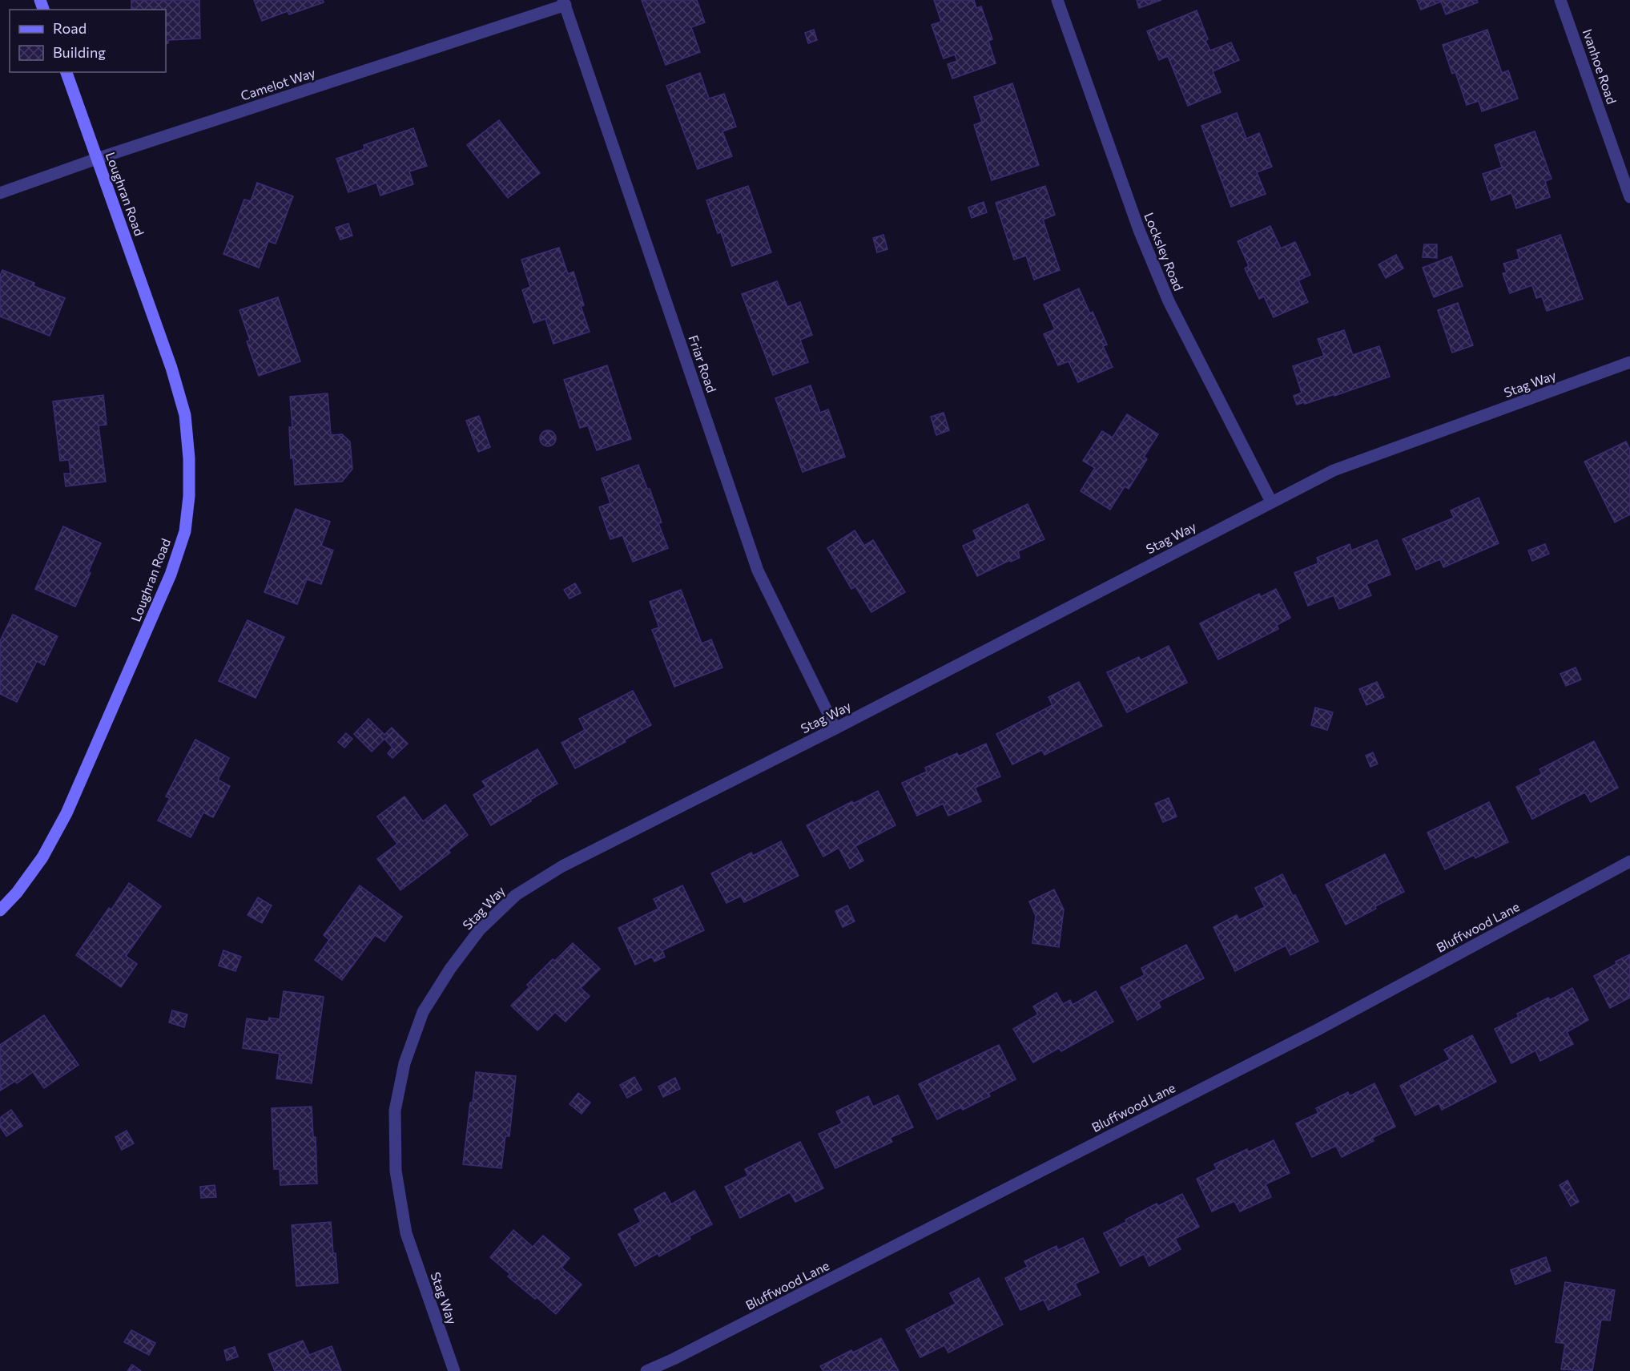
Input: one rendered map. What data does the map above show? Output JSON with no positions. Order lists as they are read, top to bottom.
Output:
{
  "streets": {
    "street": [
      "Ivanhoe Road",
      "Camelot Way",
      "Loughran Road",
      "Locksley Road",
      "Friar Road",
      "Stag Way",
      "Bluffwood Lane"
    ]
  },
  "crossings": [
    ["Camelot Way", "Loughran Road"],
    ["Camelot Way", "Friar Road"],
    ["Locksley Road", "Stag Way"],
    ["Friar Road", "Stag Way"]
  ],
  "legend": ["Road", "Building"]
}
